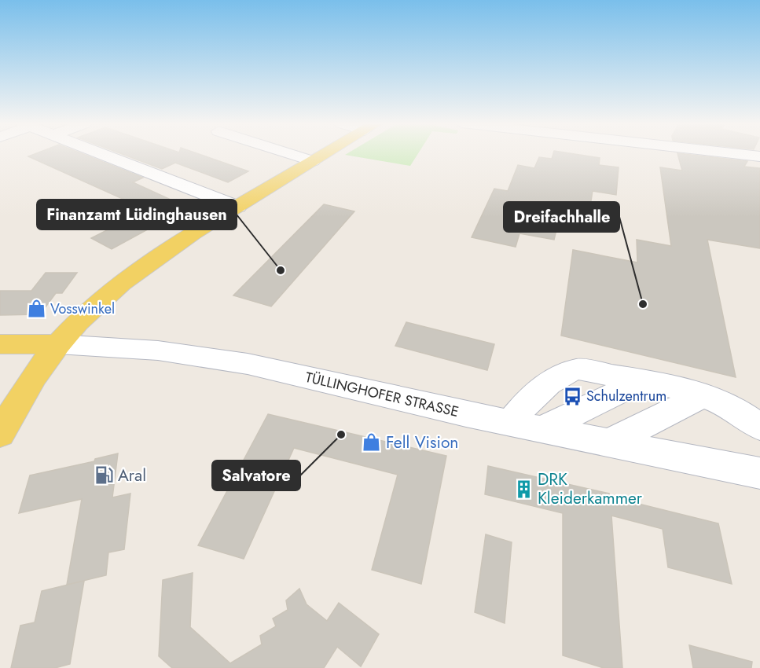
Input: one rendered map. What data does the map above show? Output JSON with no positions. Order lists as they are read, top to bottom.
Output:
{
  "streets": {
    "main road": ["TÜLLINGHOFER STRASSE"]
  },
  "places": {
    "other": ["Finanzamt Lüdinghausen", "Dreifachhalle", "Salvatore"],
    "shop": ["Vosswinkel", "Fell Vision"],
    "bus stop": ["Schulzentrum"],
    "fuel station": ["Aral"],
    "building": ["DRK Kleiderkammer"]
  }
}
